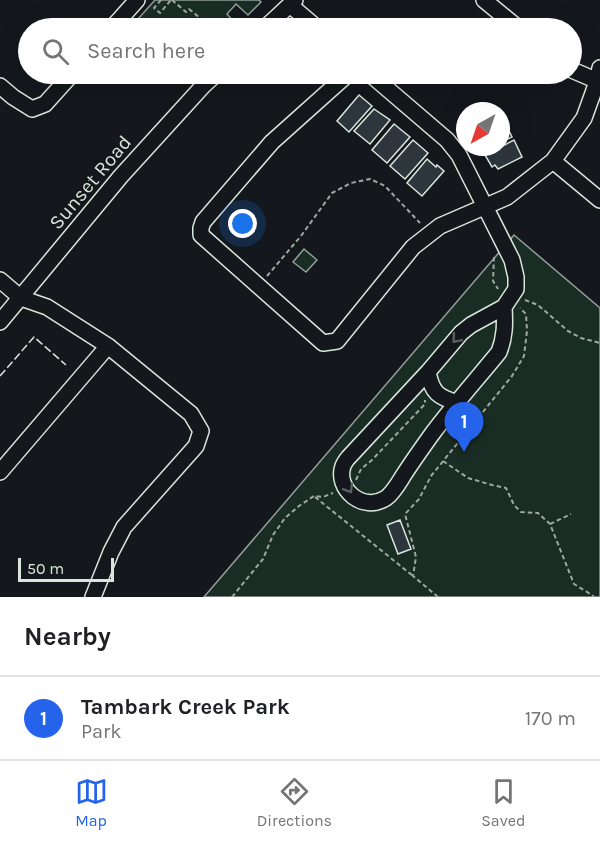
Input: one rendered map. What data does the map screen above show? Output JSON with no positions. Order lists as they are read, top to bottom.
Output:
{
  "streets": {
    "street": ["Sunset Road"]
  },
  "scale_bar": "50 m",
  "north": "bottom left",
  "page": {
    "search": "Search here",
    "pins": "1",
    "scale": "50 m",
    "heading": "Nearby",
    "list": [
      {
        "mark": "1",
        "name": "Tambark Creek Park",
        "note": "Park",
        "value": "170 m"
      }
    ],
    "nav": ["Map", "Directions", "Saved"]
  }
}
